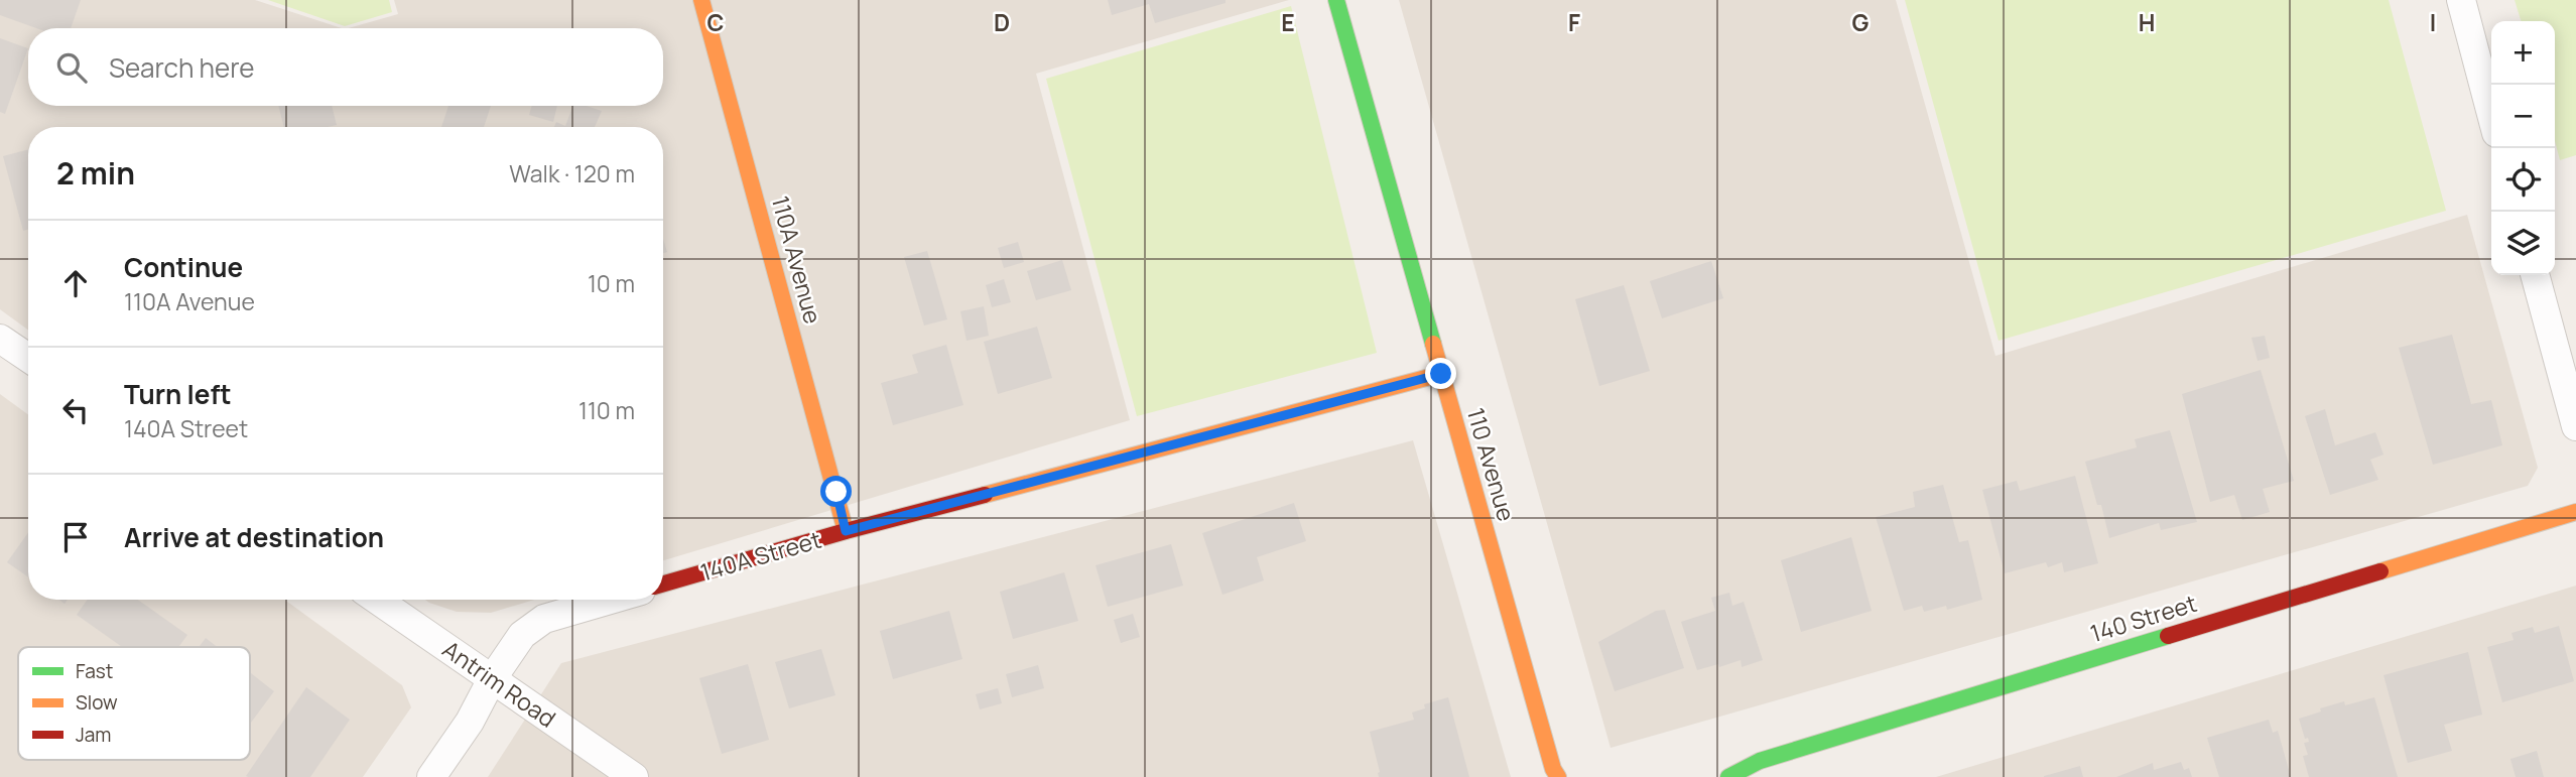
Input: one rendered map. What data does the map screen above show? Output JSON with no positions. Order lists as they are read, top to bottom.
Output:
{
  "streets": {
    "street": [
      "110A Avenue",
      "110 Avenue",
      "140A Street",
      "140 Street",
      "Antrim Road"
    ]
  },
  "crossings": [
    ["110A Avenue", "140A Street"],
    ["110 Avenue", "140A Street"]
  ],
  "legend": ["Fast", "Slow", "Jam"],
  "page": {
    "map_buttons": ["+", "−"],
    "search": "Search here",
    "heading": ["2 min", "Walk · 120 m"],
    "list": [
      ["Continue", "110A Avenue", "10 m"],
      ["Turn left", "140A Street", "110 m"],
      "Arrive at destination"
    ]
  },
  "grid": {
    "columns": [
      "C",
      "D",
      "E",
      "F",
      "G",
      "H",
      "I"
    ]
  }
}
